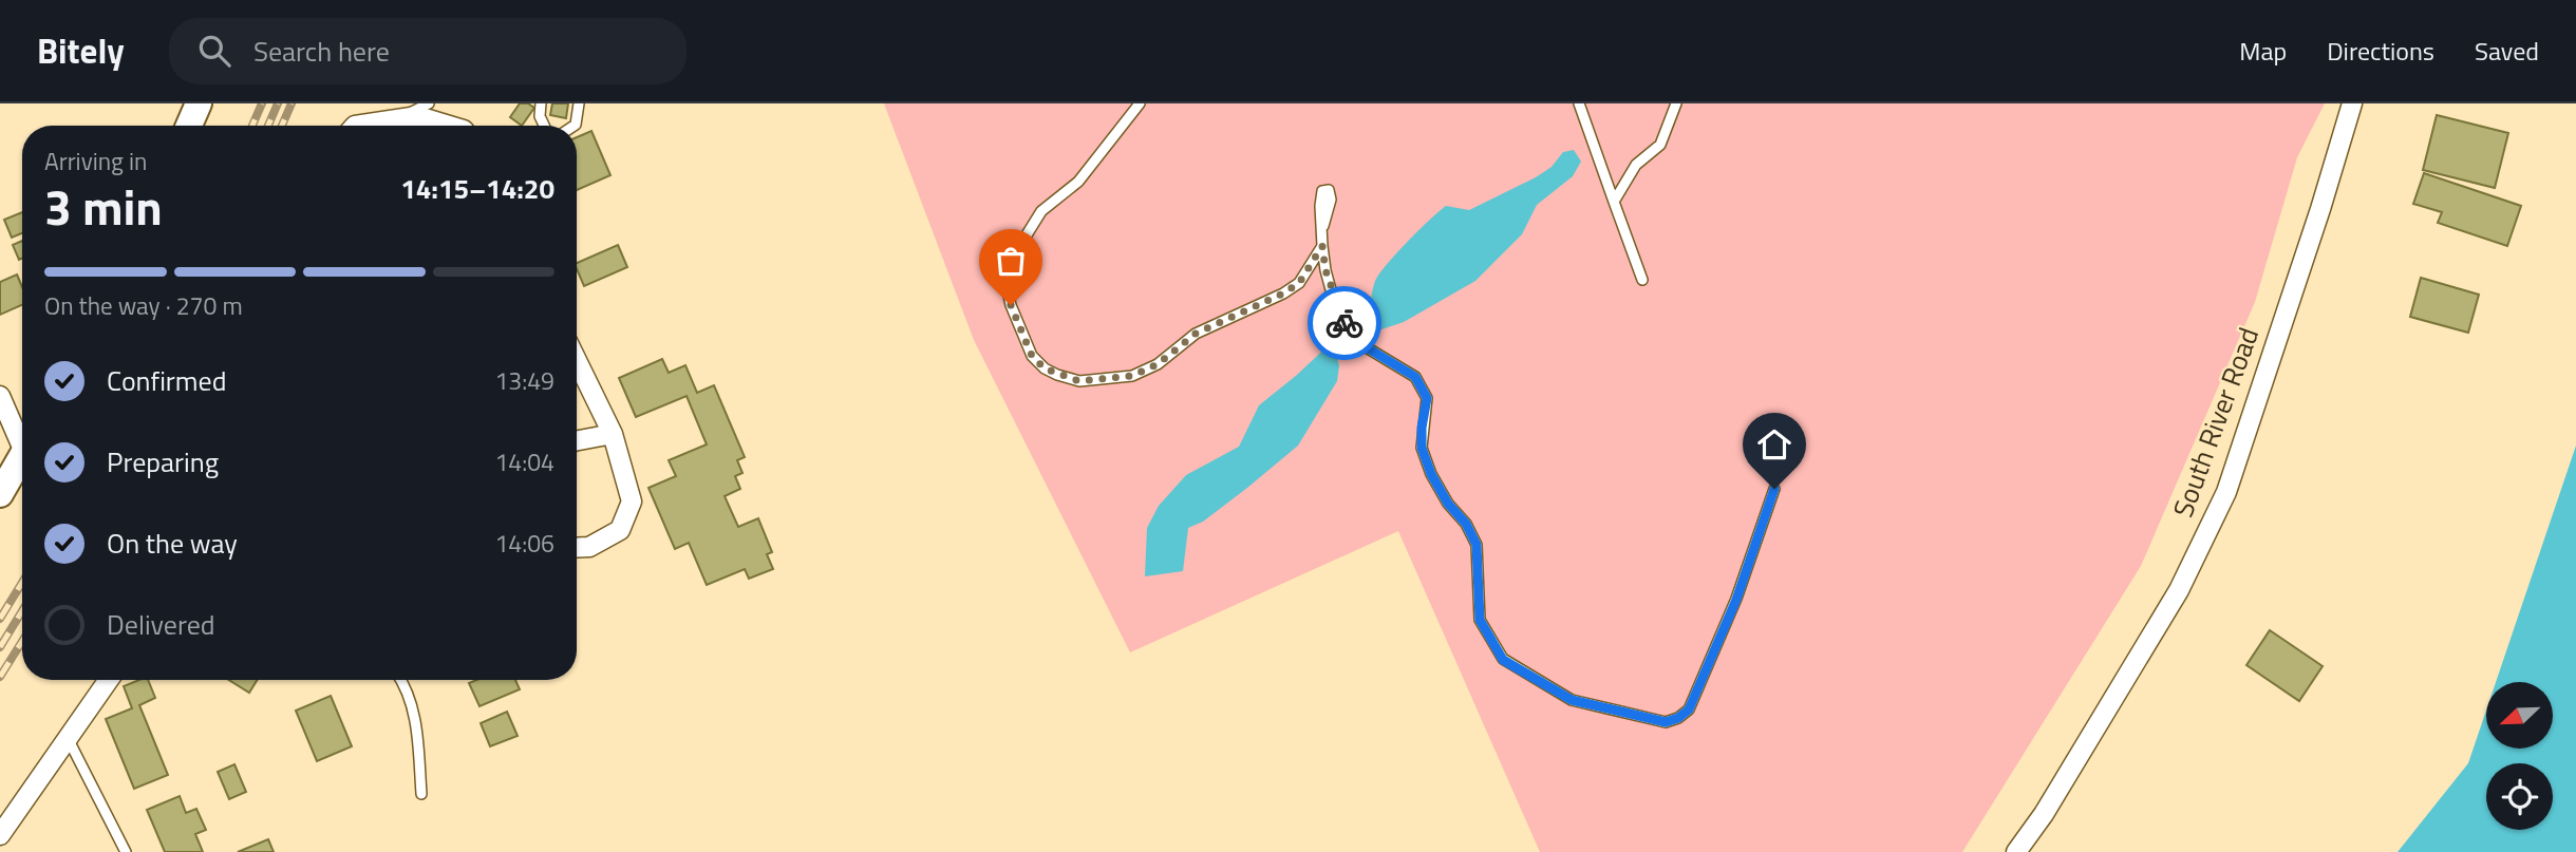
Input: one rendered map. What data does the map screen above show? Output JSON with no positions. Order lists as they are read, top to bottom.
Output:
{
  "streets": {
    "street": ["South River Road"]
  },
  "north": "bottom left",
  "page": {
    "header": "Bitely",
    "search": "Search here",
    "nav": ["Map", "Directions", "Saved"],
    "heading": ["3 min", "Arriving in", "14:15–14:20"],
    "bar": "On the way · 270 m",
    "list": [
      ["Confirmed", "13:49"],
      ["Preparing", "14:04"],
      ["On the way", "14:06"],
      "Delivered"
    ]
  }
}
